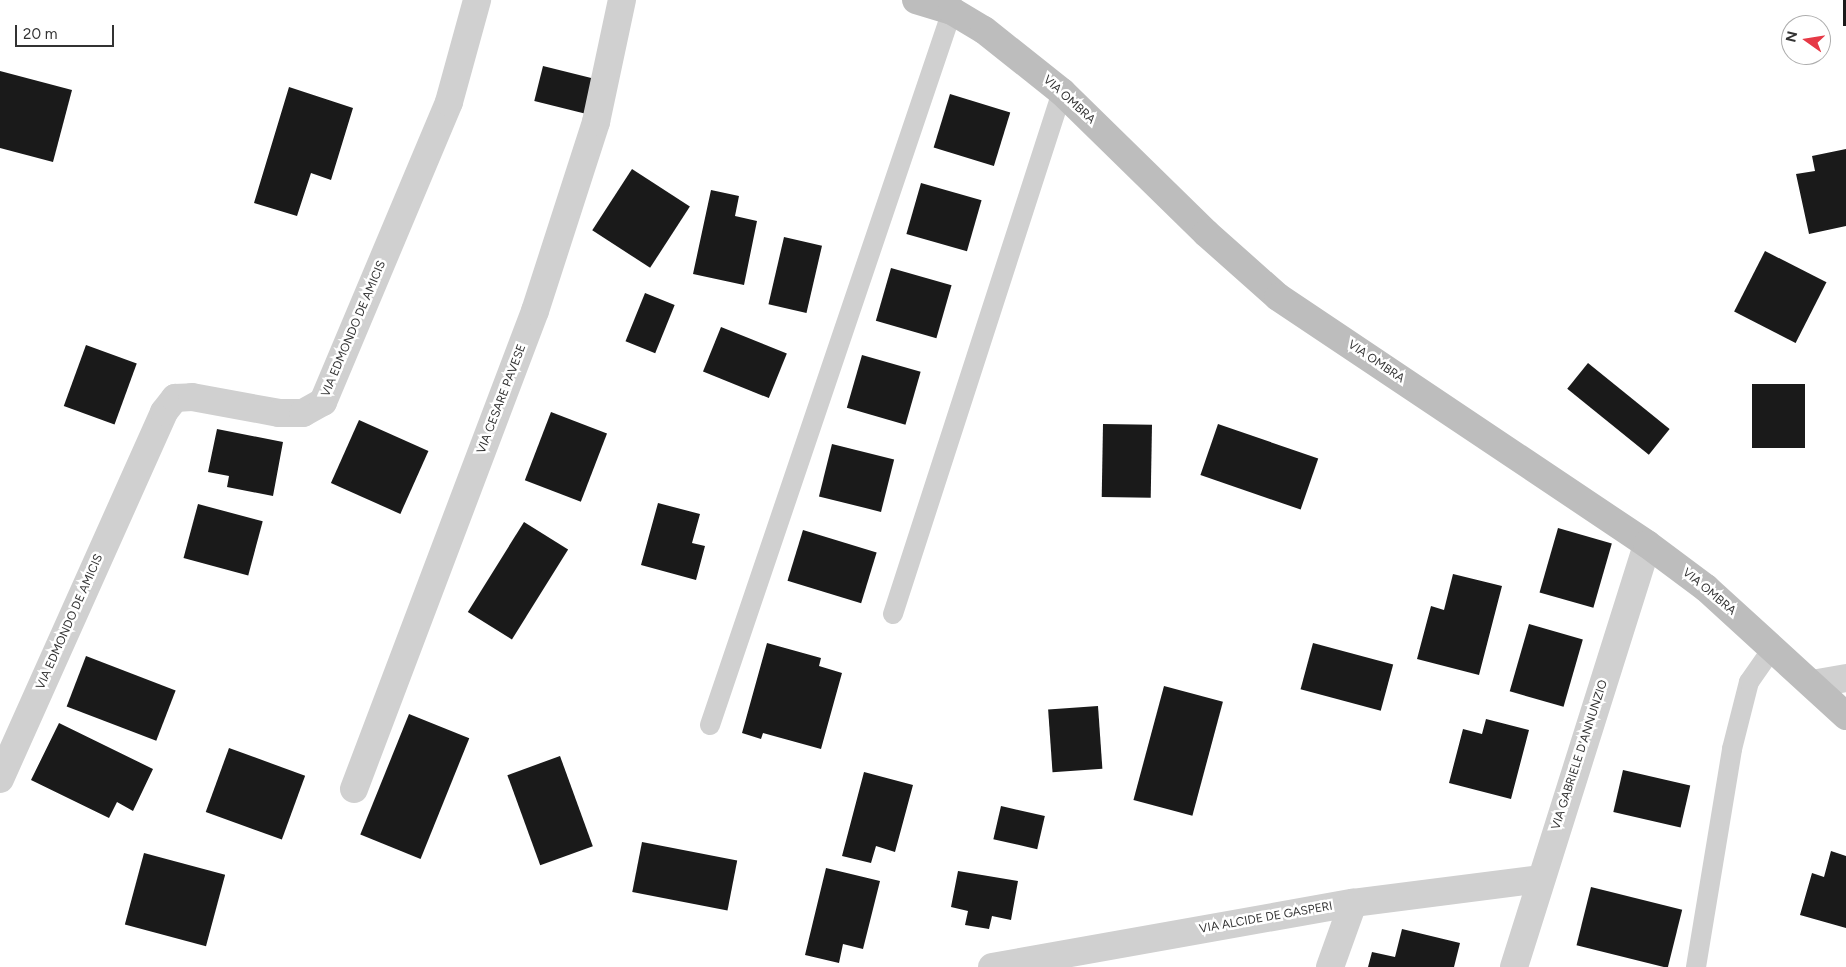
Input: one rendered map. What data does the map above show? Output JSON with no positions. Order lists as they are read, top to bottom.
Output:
{
  "streets": {
    "main road": ["VIA OMBRA"],
    "street": [
      "VIA EDMONDO DE AMICIS",
      "VIA CESARE PAVESE",
      "VIA GABRIELE D'ANNUNZIO",
      "VIA ALCIDE DE GASPERI"
    ]
  },
  "crossings": [
    ["VIA OMBRA", "VIA GABRIELE D'ANNUNZIO"],
    ["VIA GABRIELE D'ANNUNZIO", "VIA ALCIDE DE GASPERI"]
  ],
  "scale_bar": "20 m",
  "north": "left"
}
